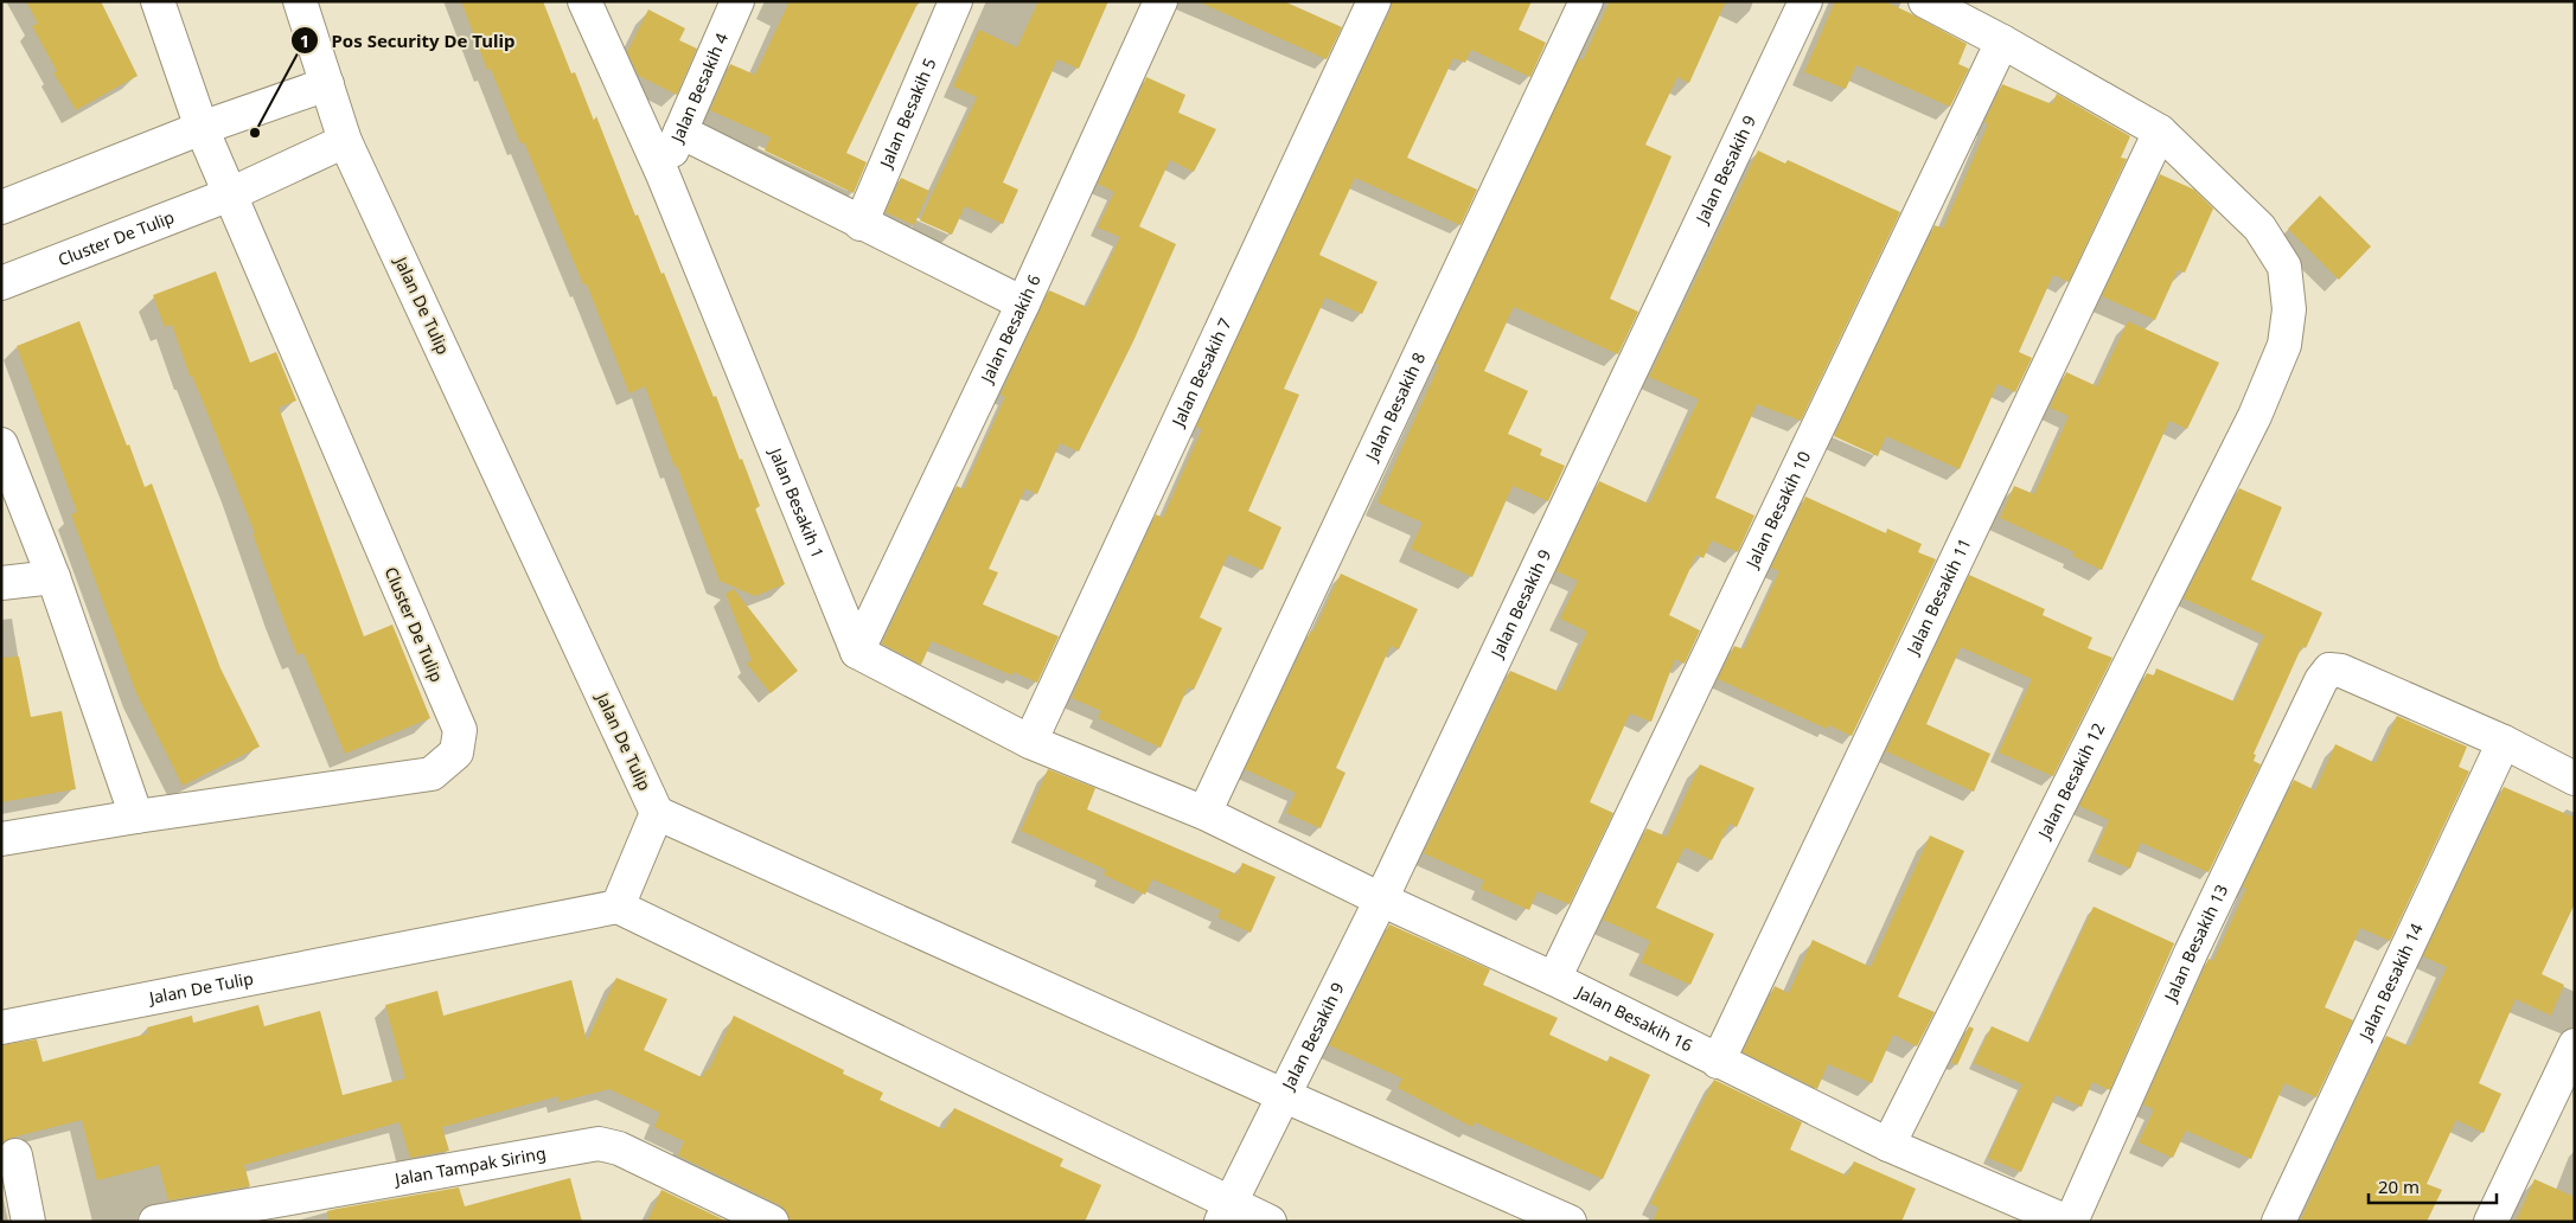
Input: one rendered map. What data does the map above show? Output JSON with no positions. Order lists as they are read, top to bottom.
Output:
{
  "streets": {
    "street": [
      "Jalan Besakih 4",
      "Jalan Besakih 5",
      "Jalan Besakih 9",
      "Cluster De Tulip",
      "Jalan De Tulip",
      "Jalan Besakih 6",
      "Jalan Besakih 7",
      "Jalan Besakih 8",
      "Jalan Besakih 1",
      "Jalan Besakih 10",
      "Jalan Besakih 11",
      "Jalan Besakih 12",
      "Jalan Besakih 13",
      "Jalan Besakih 14",
      "Jalan Besakih 16",
      "Jalan Tampak Siring"
    ]
  },
  "crossings": [
    ["Jalan Besakih 4", "Jalan Besakih 1"],
    ["Jalan Besakih 9", "Jalan Besakih 16"],
    ["Cluster De Tulip", "Jalan De Tulip"],
    ["Jalan Besakih 6", "Jalan Besakih 1"],
    ["Jalan Besakih 8", "Jalan Besakih 16"],
    ["Jalan Besakih 10", "Jalan Besakih 12"],
    ["Jalan Besakih 10", "Jalan Besakih 16"],
    ["Jalan Besakih 11", "Jalan Besakih 12"],
    ["Jalan Besakih 11", "Jalan Besakih 16"],
    ["Jalan Besakih 12", "Jalan Besakih 16"],
    ["Jalan Besakih 13", "Jalan Besakih 14"],
    ["Jalan Besakih 13", "Jalan Besakih 16"]
  ],
  "places": ["Pos Security De Tulip"],
  "scale_bar": "20 m"
}
